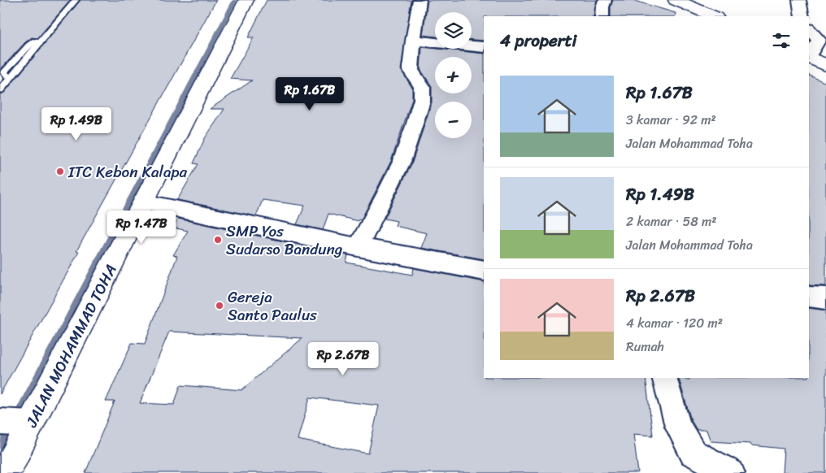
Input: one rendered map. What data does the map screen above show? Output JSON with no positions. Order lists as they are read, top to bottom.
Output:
{
  "streets": {
    "main road": ["JALAN MOHAMMAD TOHA"]
  },
  "places": ["ITC Kebon Kalapa", "SMP Yos Sudarso Bandung", "Gereja Santo Paulus"],
  "page": {
    "map_buttons": ["+", "−"],
    "heading": "4 properti",
    "list": [
      {
        "name": "Rp 1.67B",
        "note": "3 kamar · 92 m² · Jalan Mohammad Toha"
      },
      {
        "name": "Rp 1.49B",
        "note": "2 kamar · 58 m² · Jalan Mohammad Toha"
      },
      {
        "name": "Rp 2.67B",
        "note": "4 kamar · 120 m² · Rumah"
      }
    ],
    "price": [
      "Rp 1.67B",
      "Rp 1.49B",
      "Rp 1.47B",
      "Rp 2.67B"
    ]
  }
}
